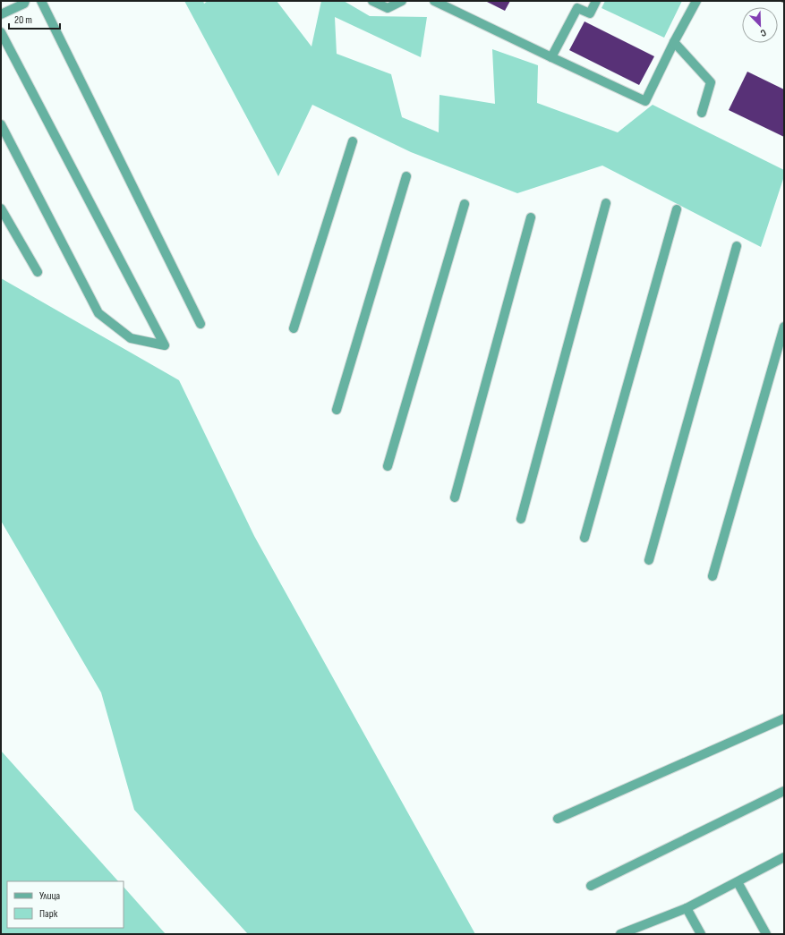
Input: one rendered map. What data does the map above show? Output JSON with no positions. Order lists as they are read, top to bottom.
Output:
{
  "legend": ["Улица", "Парк"],
  "scale_bar": "20 m",
  "north": "bottom right"
}
